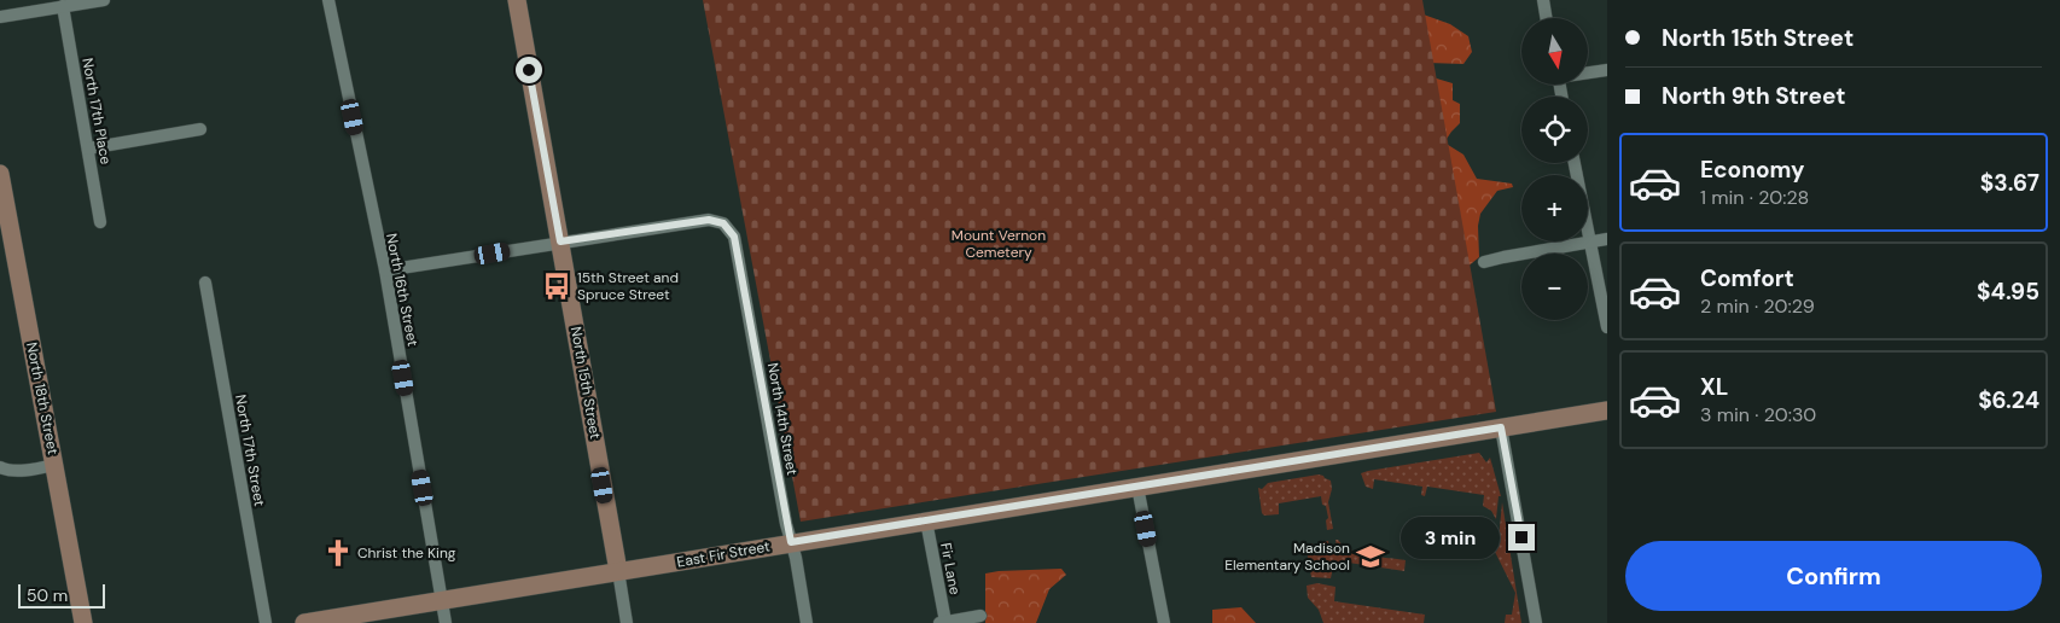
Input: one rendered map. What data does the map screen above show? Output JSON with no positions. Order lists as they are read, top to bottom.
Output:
{
  "streets": {
    "street": [
      "North 17th Place",
      "North 16th Street",
      "North 15th Street",
      "North 18th Street",
      "North 14th Street",
      "North 17th Street",
      "East Fir Street",
      "Fir Lane"
    ]
  },
  "crossings": [
    ["North 16th Street", "East Fir Street"],
    ["North 15th Street", "North 14th Street"],
    ["North 15th Street", "East Fir Street"],
    ["North 14th Street", "East Fir Street"],
    ["East Fir Street", "Fir Lane"]
  ],
  "parks": ["Mount Vernon Cemetery"],
  "places": {
    "bus stop": ["15th Street and Spruce Street"],
    "church": ["Christ the King"],
    "school or university": ["Madison Elementary School"]
  },
  "scale_bar": "50 m",
  "north": "bottom",
  "page": {
    "banner": ["North 15th Street", "North 9th Street"],
    "map_buttons": ["+", "−"],
    "list": [
      {
        "name": "Economy",
        "note": "1 min · 20:28",
        "value": "$3.67"
      },
      {
        "name": "Comfort",
        "note": "2 min · 20:29",
        "value": "$4.95"
      },
      {
        "name": "XL",
        "note": "3 min · 20:30",
        "value": "$6.24"
      }
    ],
    "bubble": "3 min",
    "buttons": "Confirm",
    "scale": "50 m"
  }
}
